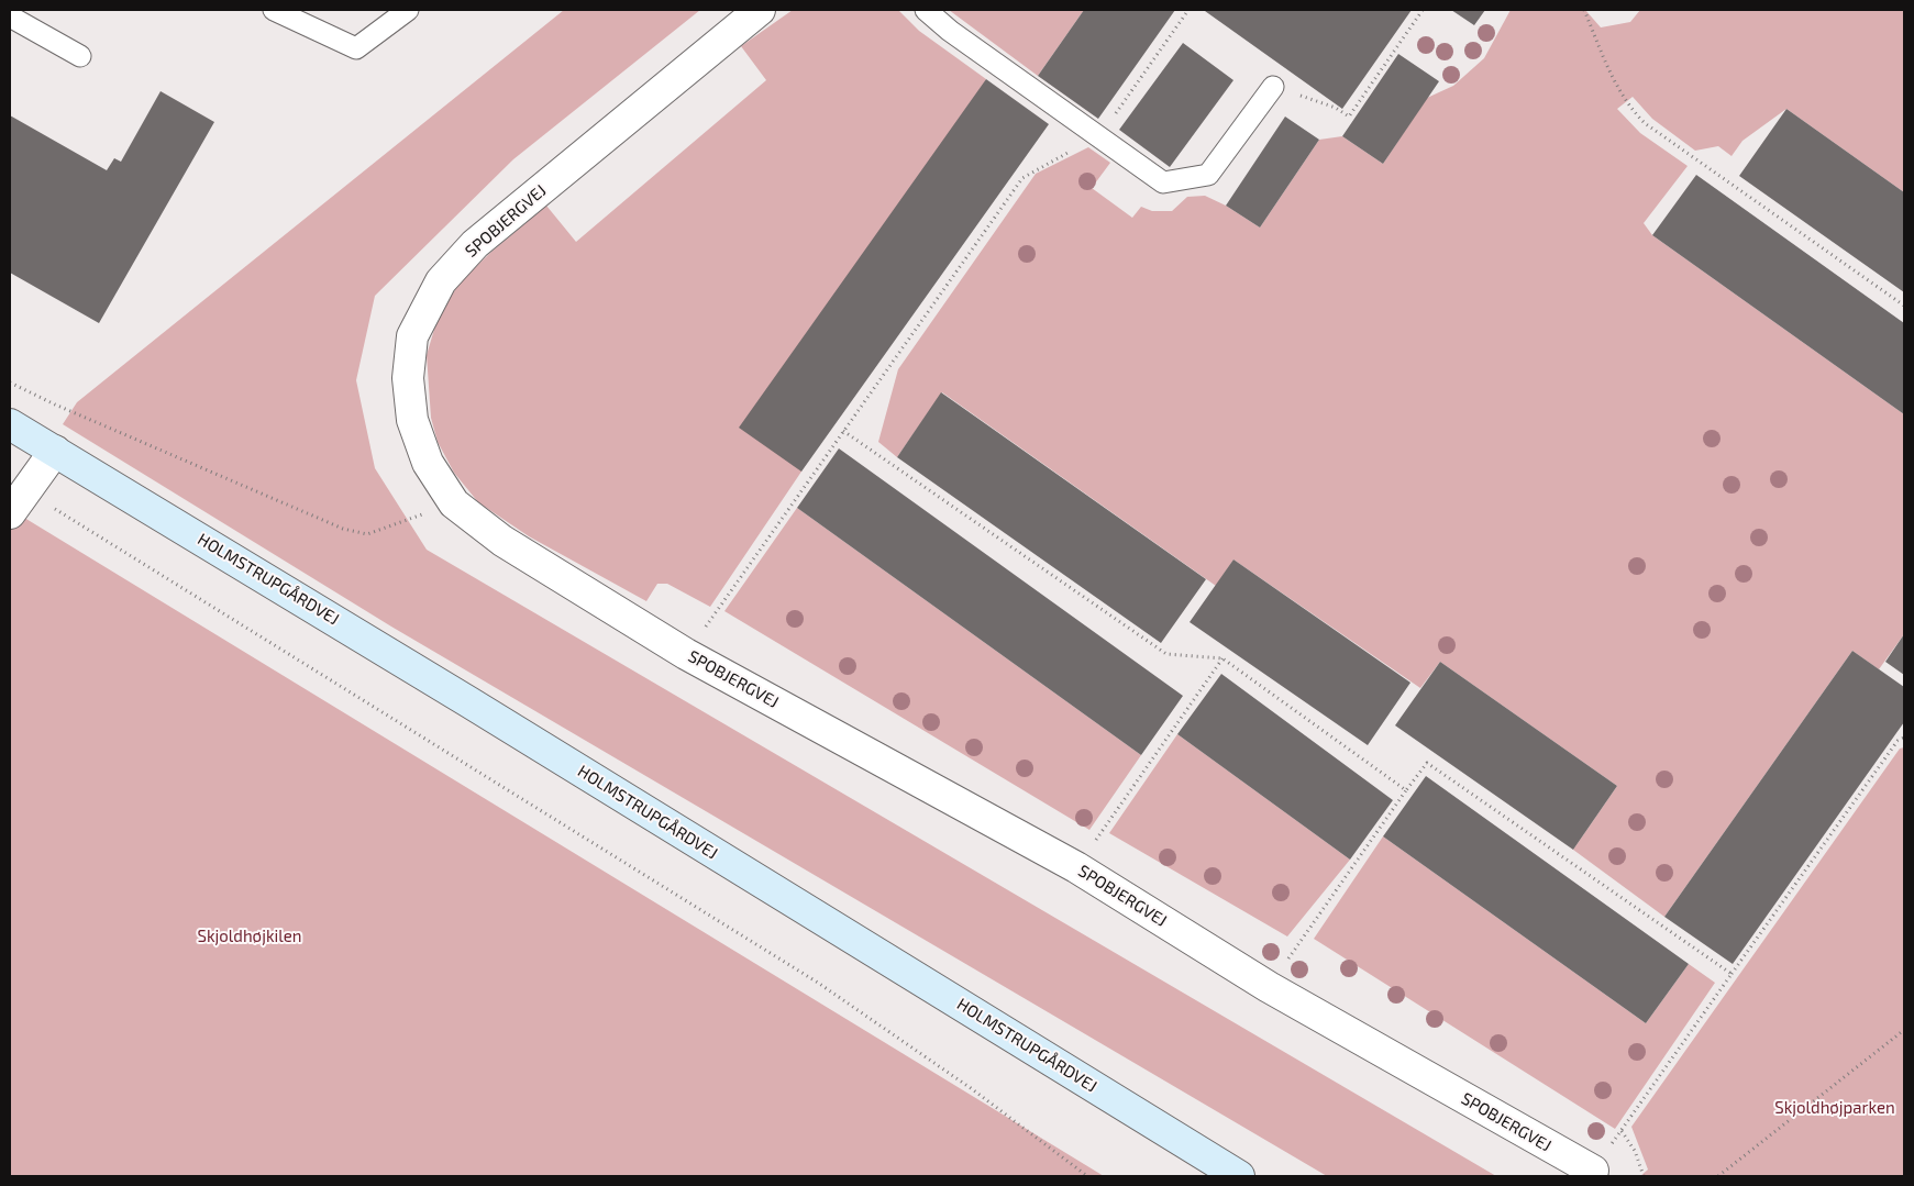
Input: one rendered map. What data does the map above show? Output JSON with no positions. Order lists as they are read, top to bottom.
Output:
{
  "streets": {
    "street": ["SPOBJERGVEJ", "HOLMSTRUPGÅRDVEJ"]
  },
  "parks": ["Skjoldhøjkilen", "Skjoldhøjparken"]
}
